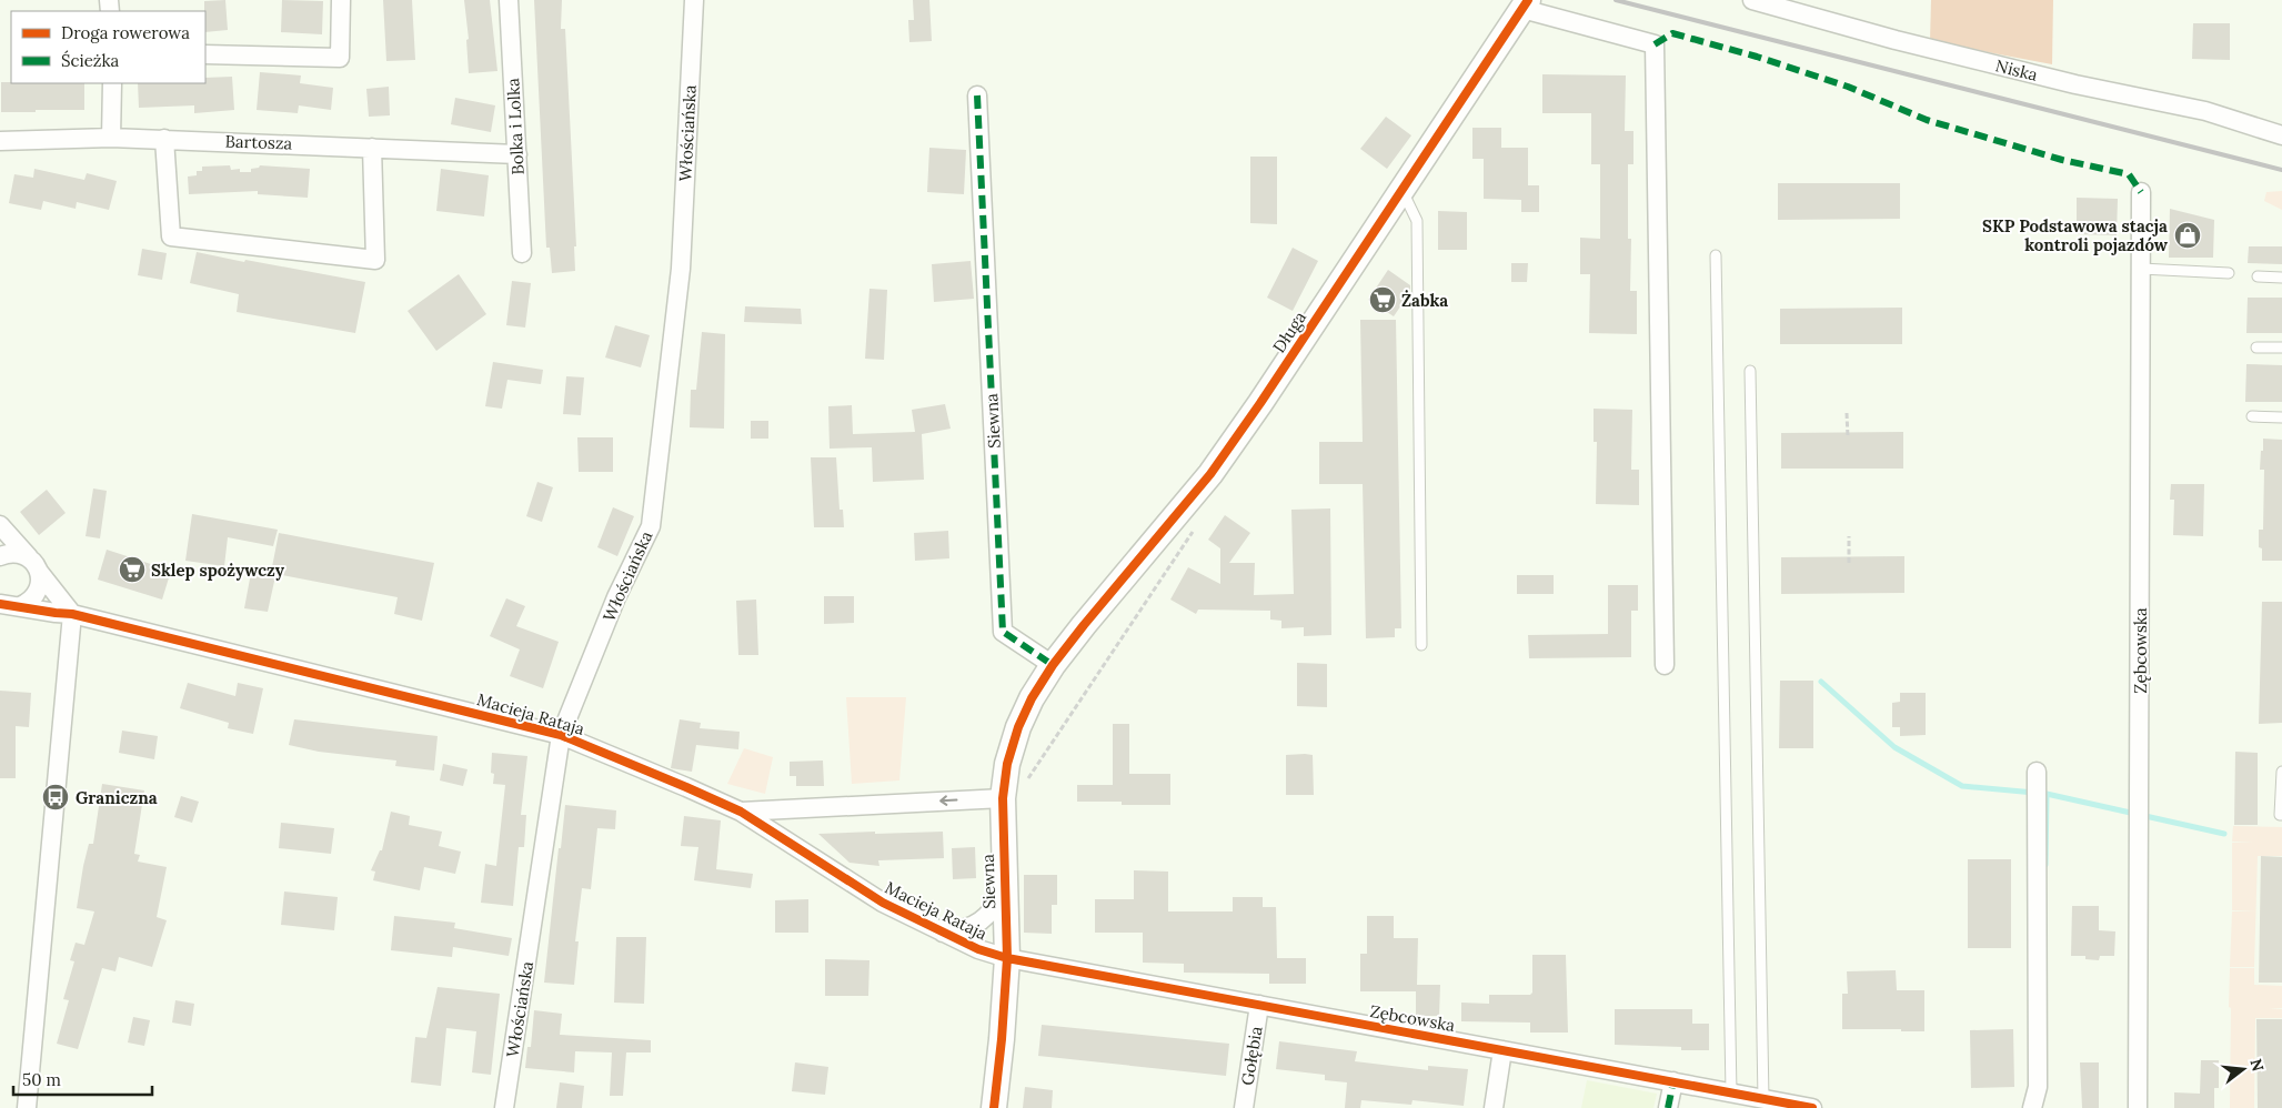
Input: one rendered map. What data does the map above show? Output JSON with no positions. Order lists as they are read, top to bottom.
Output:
{
  "streets": {
    "street": [
      "Niska",
      "Bolka i Lolka",
      "Włościańska",
      "Bartosza",
      "Długa",
      "Siewna",
      "Zębcowska",
      "Macieja Rataja",
      "Gołębia"
    ]
  },
  "crossings": [
    ["Bolka i Lolka", "Bartosza"],
    ["Włościańska", "Macieja Rataja"],
    ["Długa", "Siewna"],
    ["Siewna", "Zębcowska"],
    ["Siewna", "Macieja Rataja"],
    ["Zębcowska", "Macieja Rataja"],
    ["Zębcowska", "Gołębia"]
  ],
  "places": {
    "shop": ["SKP Podstawowa stacja kontroli pojazdów"],
    "supermarket": ["Żabka", "Sklep spożywczy"],
    "bus stop": ["Graniczna"]
  },
  "legend": ["Droga rowerowa", "Ścieżka"],
  "scale_bar": "50 m",
  "north": "right"
}
